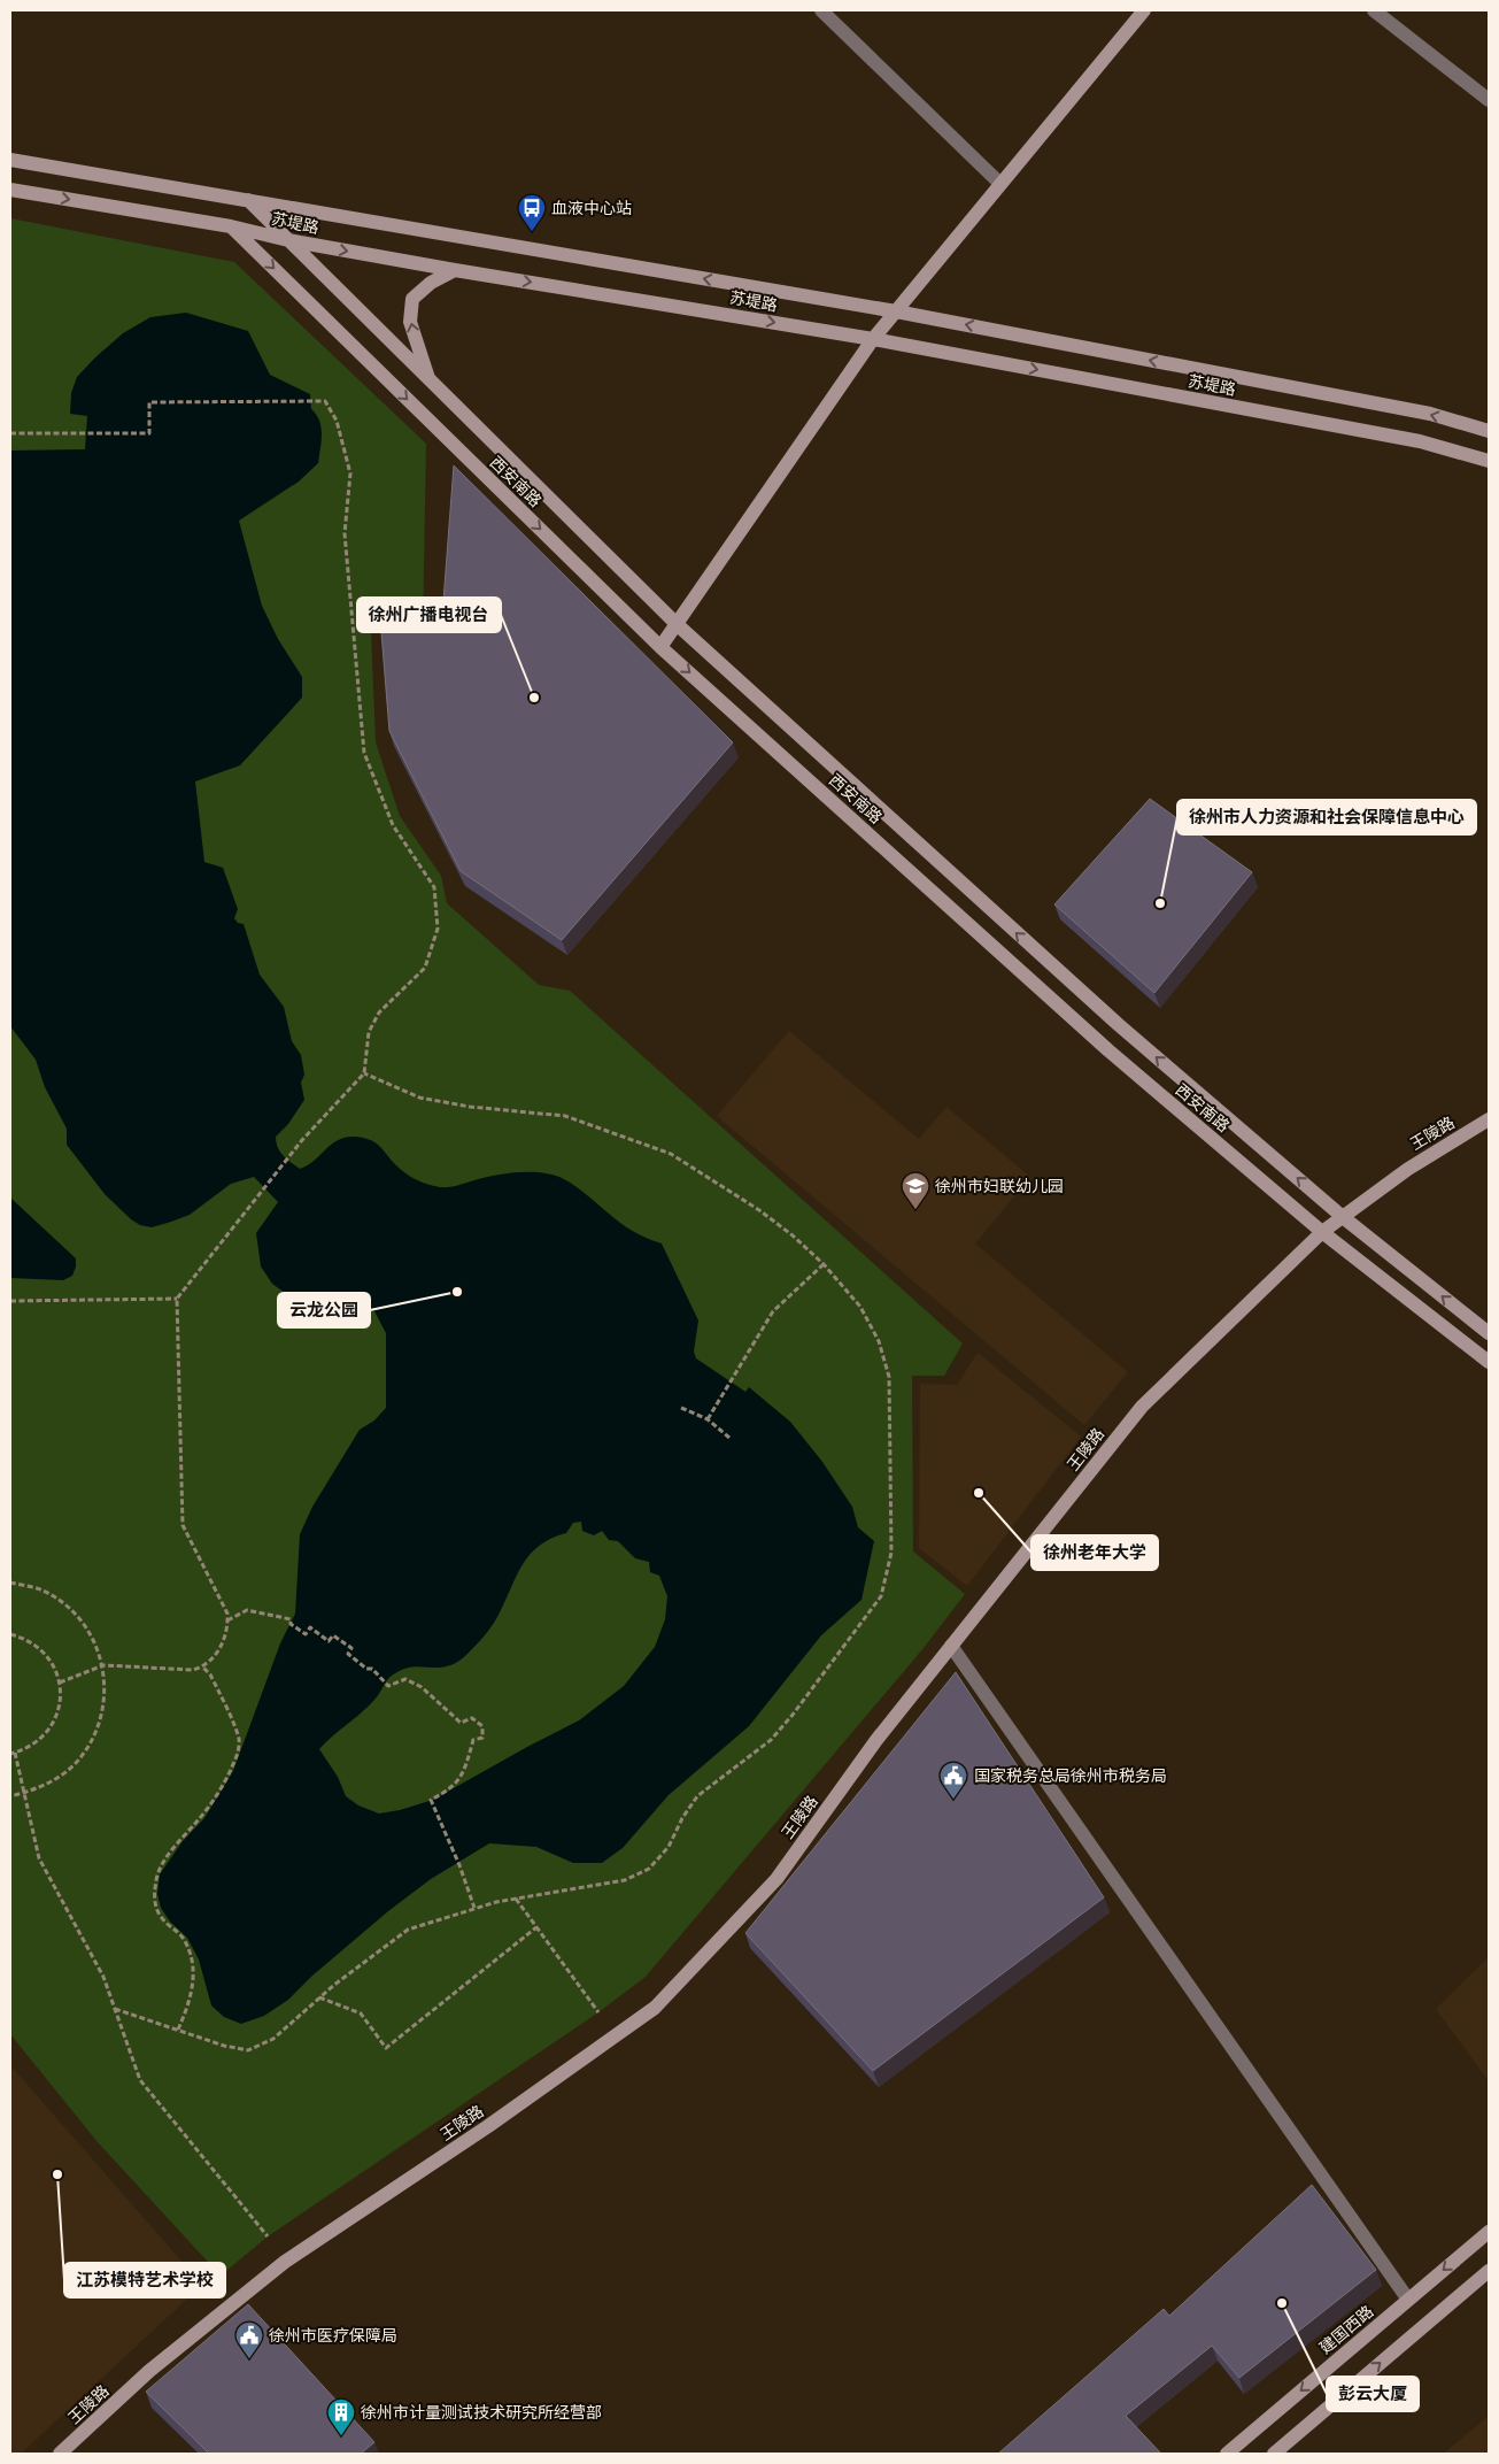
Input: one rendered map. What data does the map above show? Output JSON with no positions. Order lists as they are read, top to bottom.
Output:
{
  "streets": {
    "main road": [
      "苏堤路",
      "西安南路",
      "王陵路",
      "建国西路"
    ]
  },
  "crossings": [
    ["苏堤路", "西安南路"],
    ["西安南路", "王陵路"]
  ],
  "places": {
    "bus stop": ["血液中心站"],
    "other": [
      "徐州广播电视台",
      "徐州市人力资源和社会保障信息中心",
      "云龙公园",
      "徐州老年大学",
      "江苏模特艺术学校",
      "彭云大厦"
    ],
    "school or university": ["徐州市妇联幼儿园"],
    "public building": ["国家税务总局徐州市税务局", "徐州市医疗保障局"],
    "building": ["徐州市计量测试技术研究所经营部"]
  }
}
